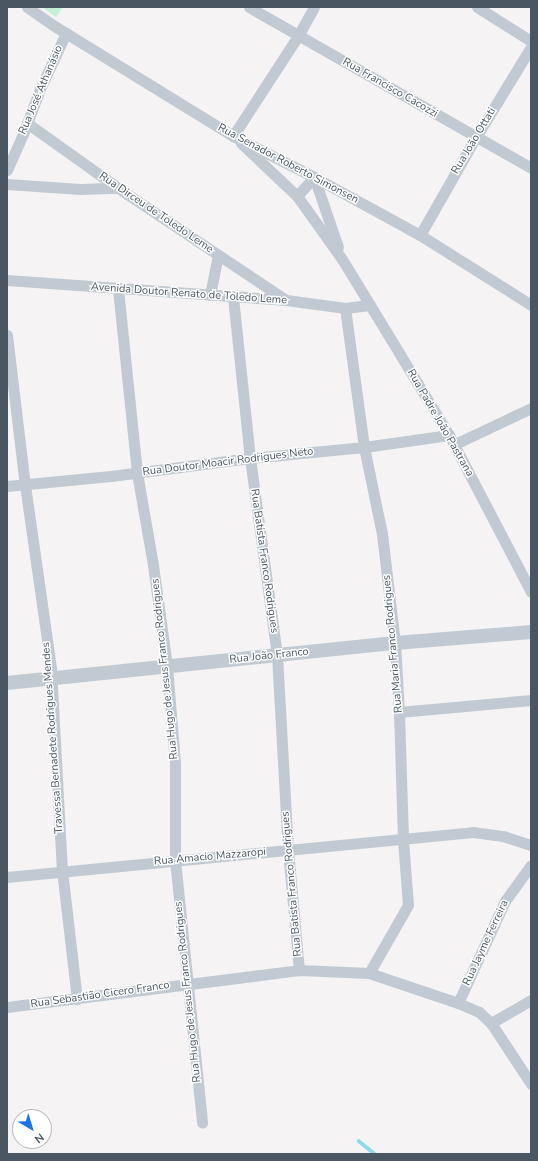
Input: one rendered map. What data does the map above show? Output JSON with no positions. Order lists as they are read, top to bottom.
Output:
{
  "streets": {
    "street": [
      "Rua Francisco Cacozzi",
      "Rua José Athanásio",
      "Rua João Ottati",
      "Rua Senador Roberto Simonsen",
      "Rua Dirceu de Toledo Leme",
      "Avenida Doutor Renato de Toledo Leme",
      "Rua Padre João Pastrana",
      "Rua Doutor Moacir Rodrigues Neto",
      "Rua Batista Franco Rodrigues",
      "Rua Maria Franco Rodrigues",
      "Rua João Franco",
      "Rua Hugo de Jesus Franco Rodrigues",
      "Travessa Bernadete Rodrigues Mendes",
      "Rua Amacio Mazzaropi",
      "Rua Jayme Ferreira",
      "Rua Sebastião Cicero Franco"
    ]
  },
  "crossings": [
    ["Rua Francisco Cacozzi", "Rua João Ottati"],
    ["Rua José Athanásio", "Rua Senador Roberto Simonsen"],
    ["Rua José Athanásio", "Rua Dirceu de Toledo Leme"],
    ["Rua João Ottati", "Rua Senador Roberto Simonsen"],
    ["Rua Senador Roberto Simonsen", "Rua Padre João Pastrana"],
    ["Rua Dirceu de Toledo Leme", "Avenida Doutor Renato de Toledo Leme"],
    ["Avenida Doutor Renato de Toledo Leme", "Rua Padre João Pastrana"],
    ["Avenida Doutor Renato de Toledo Leme", "Rua Batista Franco Rodrigues"],
    ["Avenida Doutor Renato de Toledo Leme", "Rua Maria Franco Rodrigues"],
    ["Avenida Doutor Renato de Toledo Leme", "Rua Hugo de Jesus Franco Rodrigues"],
    ["Rua Padre João Pastrana", "Rua Doutor Moacir Rodrigues Neto"],
    ["Rua Doutor Moacir Rodrigues Neto", "Rua Batista Franco Rodrigues"],
    ["Rua Doutor Moacir Rodrigues Neto", "Rua Maria Franco Rodrigues"],
    ["Rua Doutor Moacir Rodrigues Neto", "Rua Hugo de Jesus Franco Rodrigues"],
    ["Rua Doutor Moacir Rodrigues Neto", "Travessa Bernadete Rodrigues Mendes"],
    ["Rua Batista Franco Rodrigues", "Rua João Franco"],
    ["Rua Batista Franco Rodrigues", "Rua Amacio Mazzaropi"],
    ["Rua Batista Franco Rodrigues", "Rua Sebastião Cicero Franco"],
    ["Rua Maria Franco Rodrigues", "Rua João Franco"],
    ["Rua Maria Franco Rodrigues", "Rua Amacio Mazzaropi"],
    ["Rua Maria Franco Rodrigues", "Rua Sebastião Cicero Franco"],
    ["Rua João Franco", "Rua Hugo de Jesus Franco Rodrigues"],
    ["Rua João Franco", "Travessa Bernadete Rodrigues Mendes"],
    ["Rua Hugo de Jesus Franco Rodrigues", "Rua Amacio Mazzaropi"],
    ["Rua Hugo de Jesus Franco Rodrigues", "Rua Sebastião Cicero Franco"],
    ["Travessa Bernadete Rodrigues Mendes", "Rua Amacio Mazzaropi"],
    ["Travessa Bernadete Rodrigues Mendes", "Rua Sebastião Cicero Franco"],
    ["Rua Jayme Ferreira", "Rua Sebastião Cicero Franco"]
  ],
  "north": "bottom right"
}
